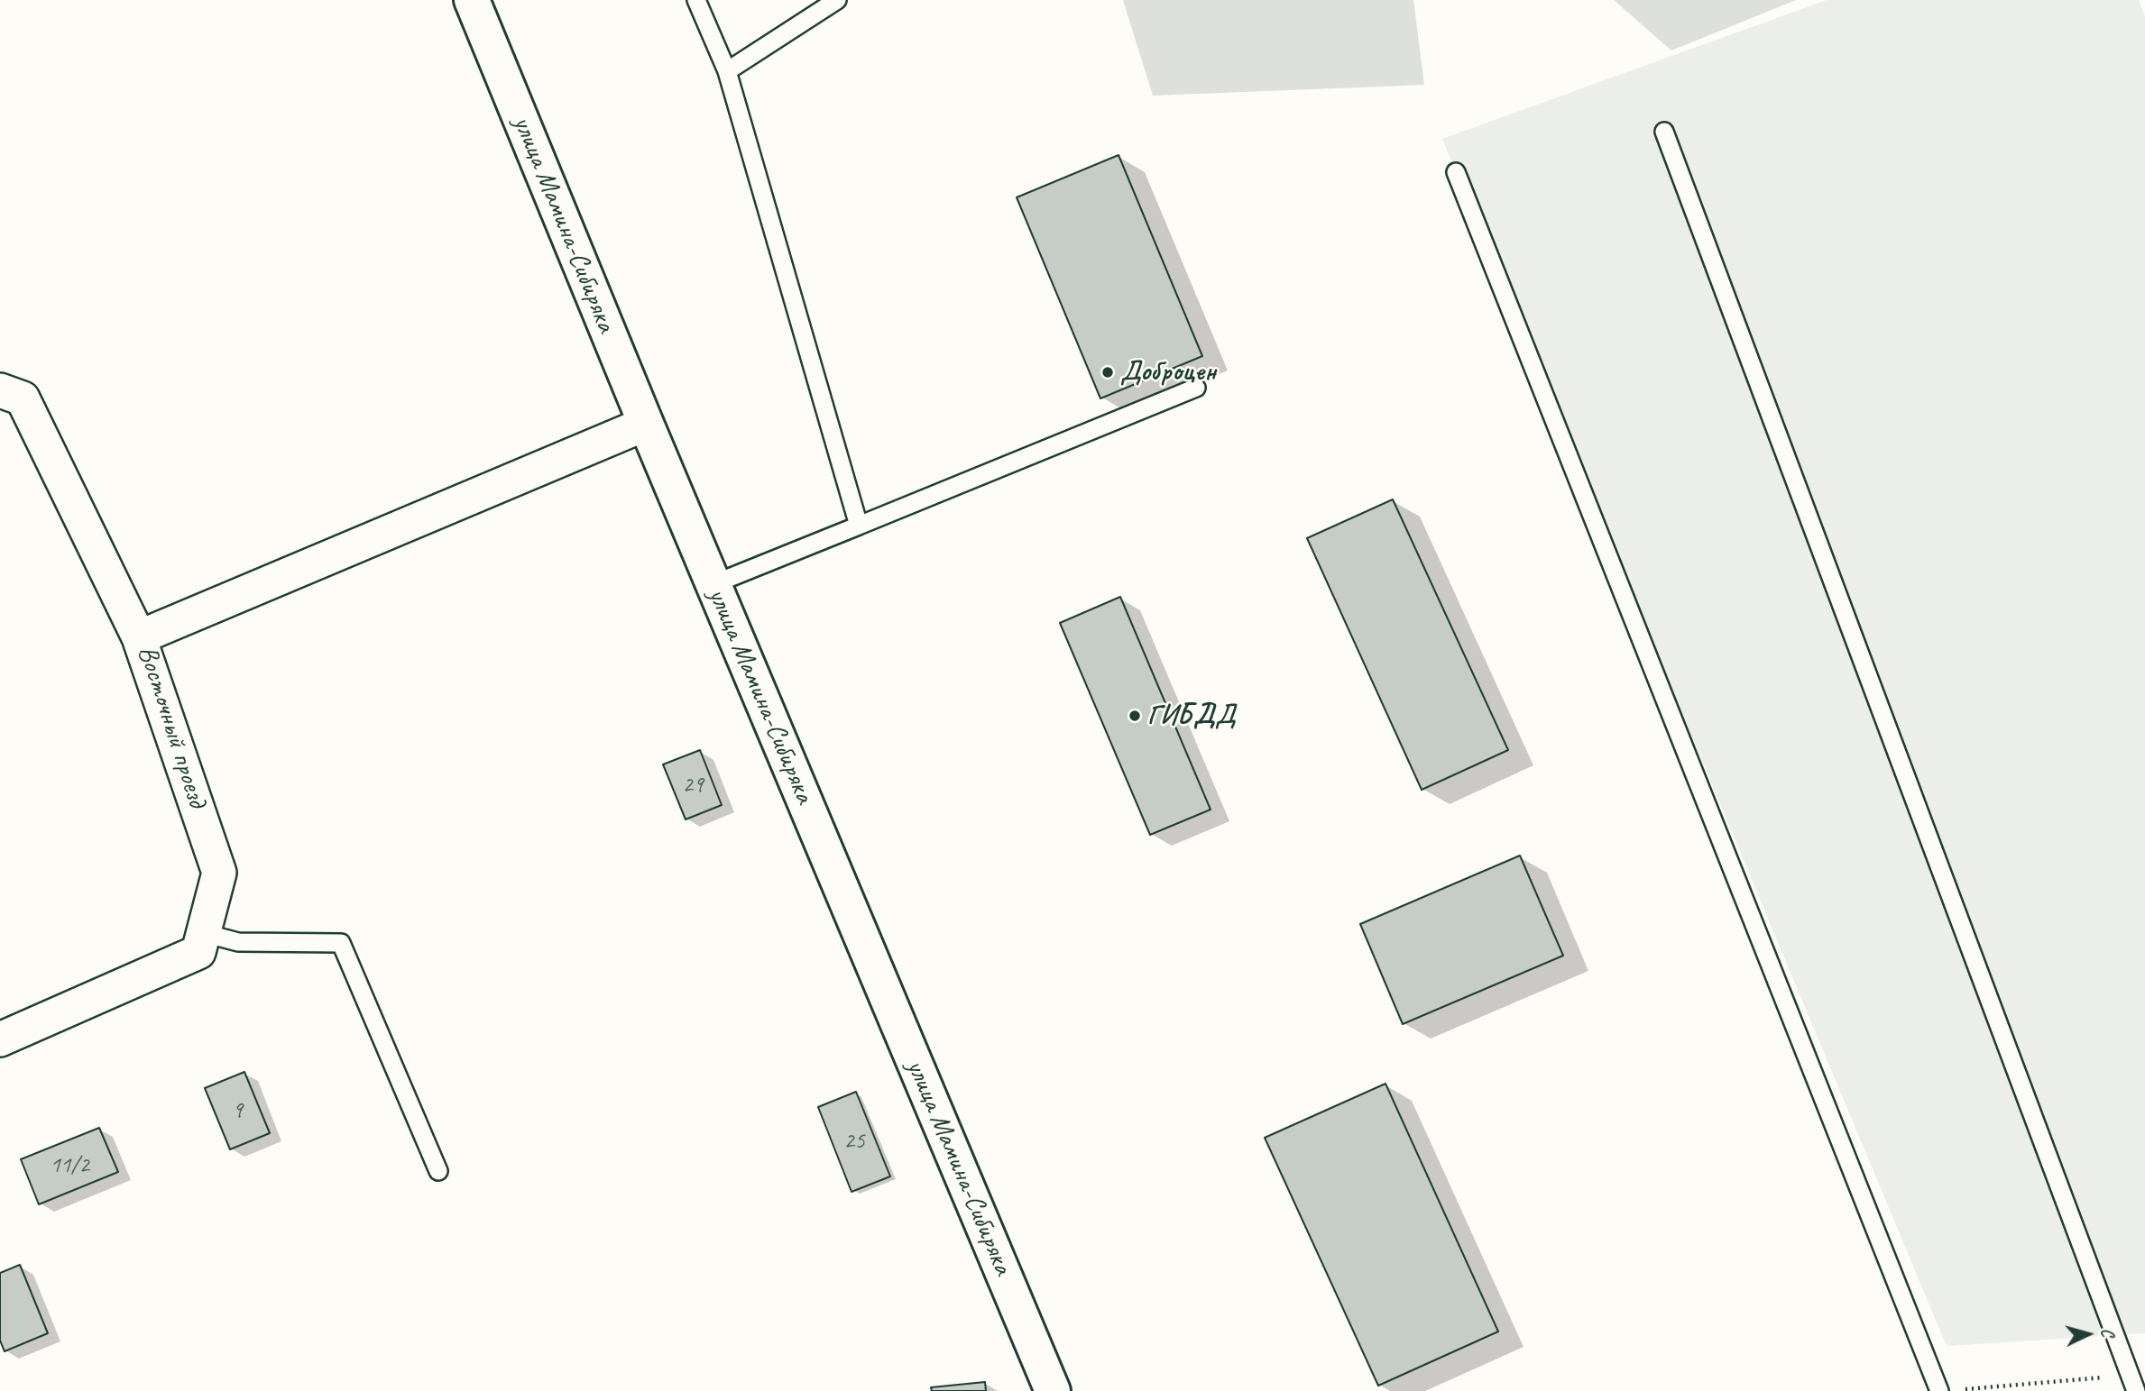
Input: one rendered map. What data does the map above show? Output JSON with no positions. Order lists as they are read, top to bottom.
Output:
{
  "streets": {
    "main road": ["улица Мамина-Сибиряка"],
    "street": ["Восточный проезд"]
  },
  "crossings": [
    ["улица Мамина-Сибиряка", "Восточный проезд"]
  ],
  "places": ["Доброцен", "ГИБДД"],
  "house_numbers": [
    "29",
    "9",
    "25",
    "11/2"
  ],
  "north": "right"
}
